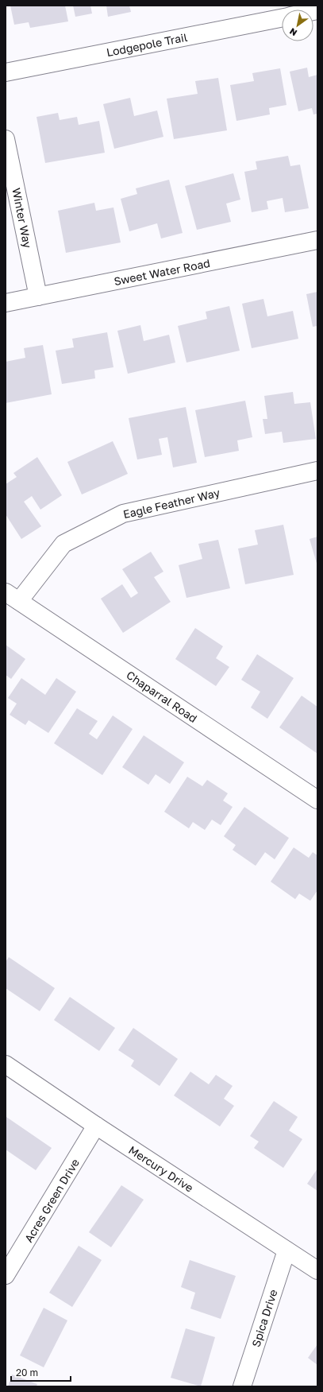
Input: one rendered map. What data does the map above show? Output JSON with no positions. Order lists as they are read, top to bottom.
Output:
{
  "streets": {
    "street": [
      "Lodgepole Trail",
      "Winter Way",
      "Sweet Water Road",
      "Eagle Feather Way",
      "Chaparral Road",
      "Mercury Drive",
      "Acres Green Drive",
      "Spica Drive"
    ]
  },
  "crossings": [
    ["Winter Way", "Sweet Water Road"],
    ["Eagle Feather Way", "Chaparral Road"],
    ["Mercury Drive", "Acres Green Drive"],
    ["Mercury Drive", "Spica Drive"]
  ],
  "scale_bar": "20 m",
  "north": "bottom left"
}
